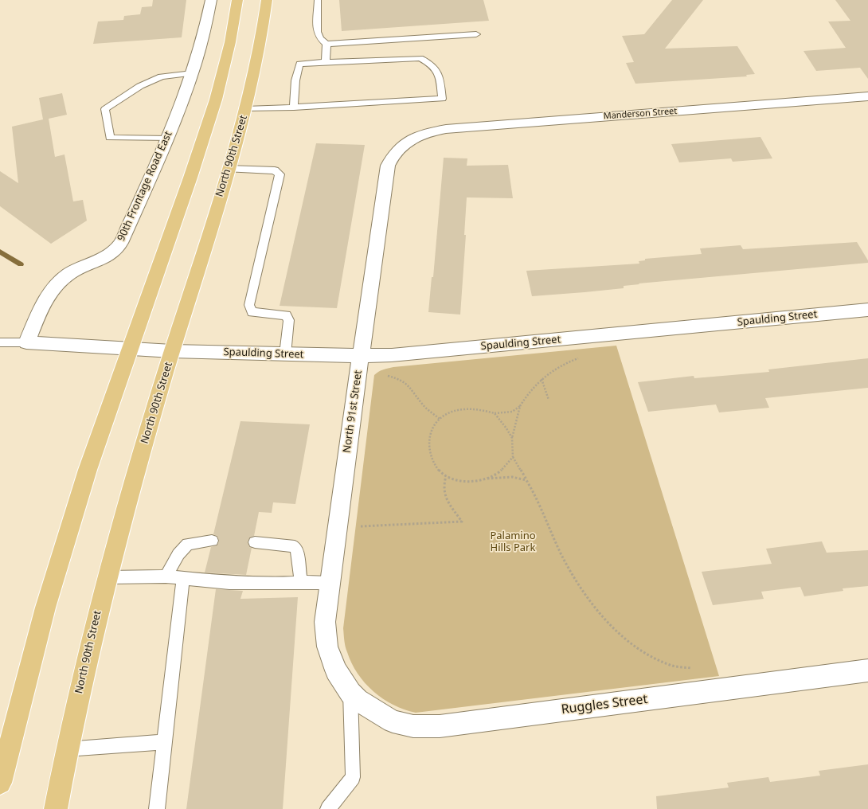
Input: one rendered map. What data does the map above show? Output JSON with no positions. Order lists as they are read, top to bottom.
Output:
{
  "streets": {
    "main road": ["North 90th Street"],
    "street": [
      "Manderson Street",
      "90th Frontage Road East",
      "Spaulding Street",
      "North 91st Street",
      "Ruggles Street"
    ]
  },
  "crossings": [
    ["Manderson Street", "North 91st Street"],
    ["North 90th Street", "Spaulding Street"],
    ["Spaulding Street", "North 91st Street"],
    ["North 91st Street", "Ruggles Street"]
  ],
  "parks": ["Palamino Hills Park"]
}
